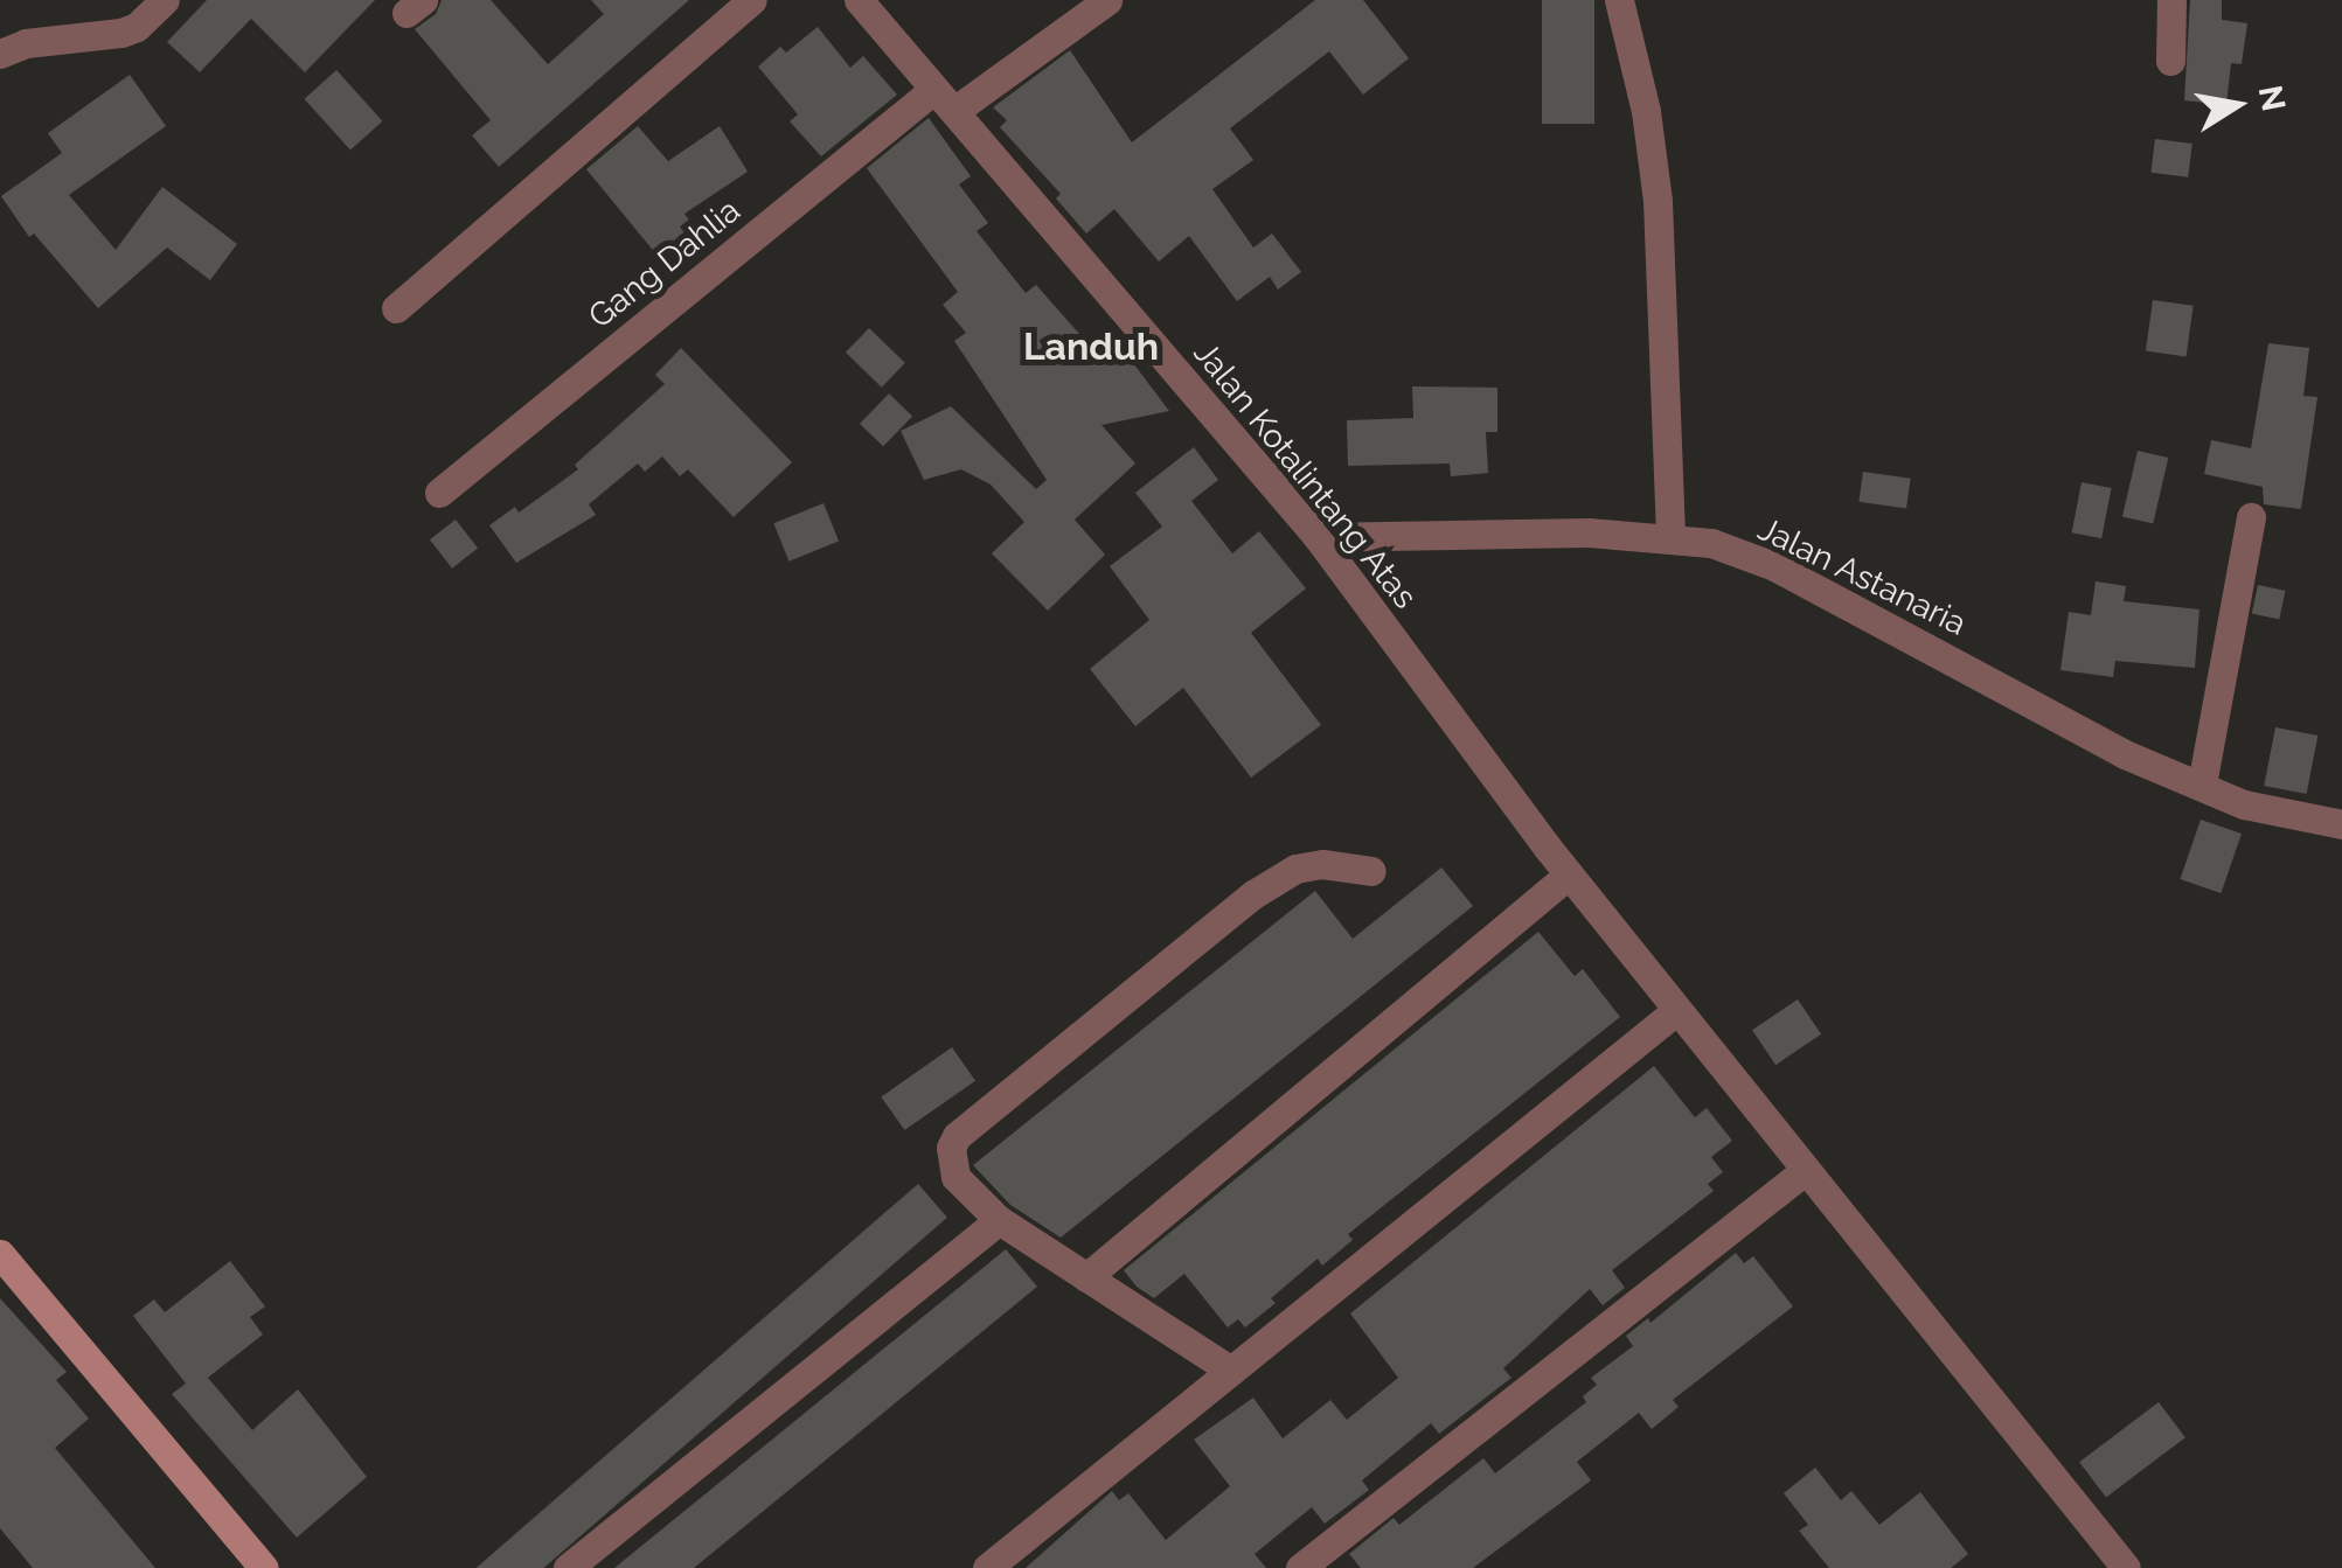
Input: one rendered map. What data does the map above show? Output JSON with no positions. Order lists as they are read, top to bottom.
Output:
{
  "streets": {
    "street": ["Gang Dahlia", "Jalan Kotalintang Atas", "Jalan Astanaria"]
  },
  "crossings": [
    ["Gang Dahlia", "Jalan Kotalintang Atas"],
    ["Jalan Kotalintang Atas", "Jalan Astanaria"]
  ],
  "districts": ["Landuh"],
  "north": "right"
}
